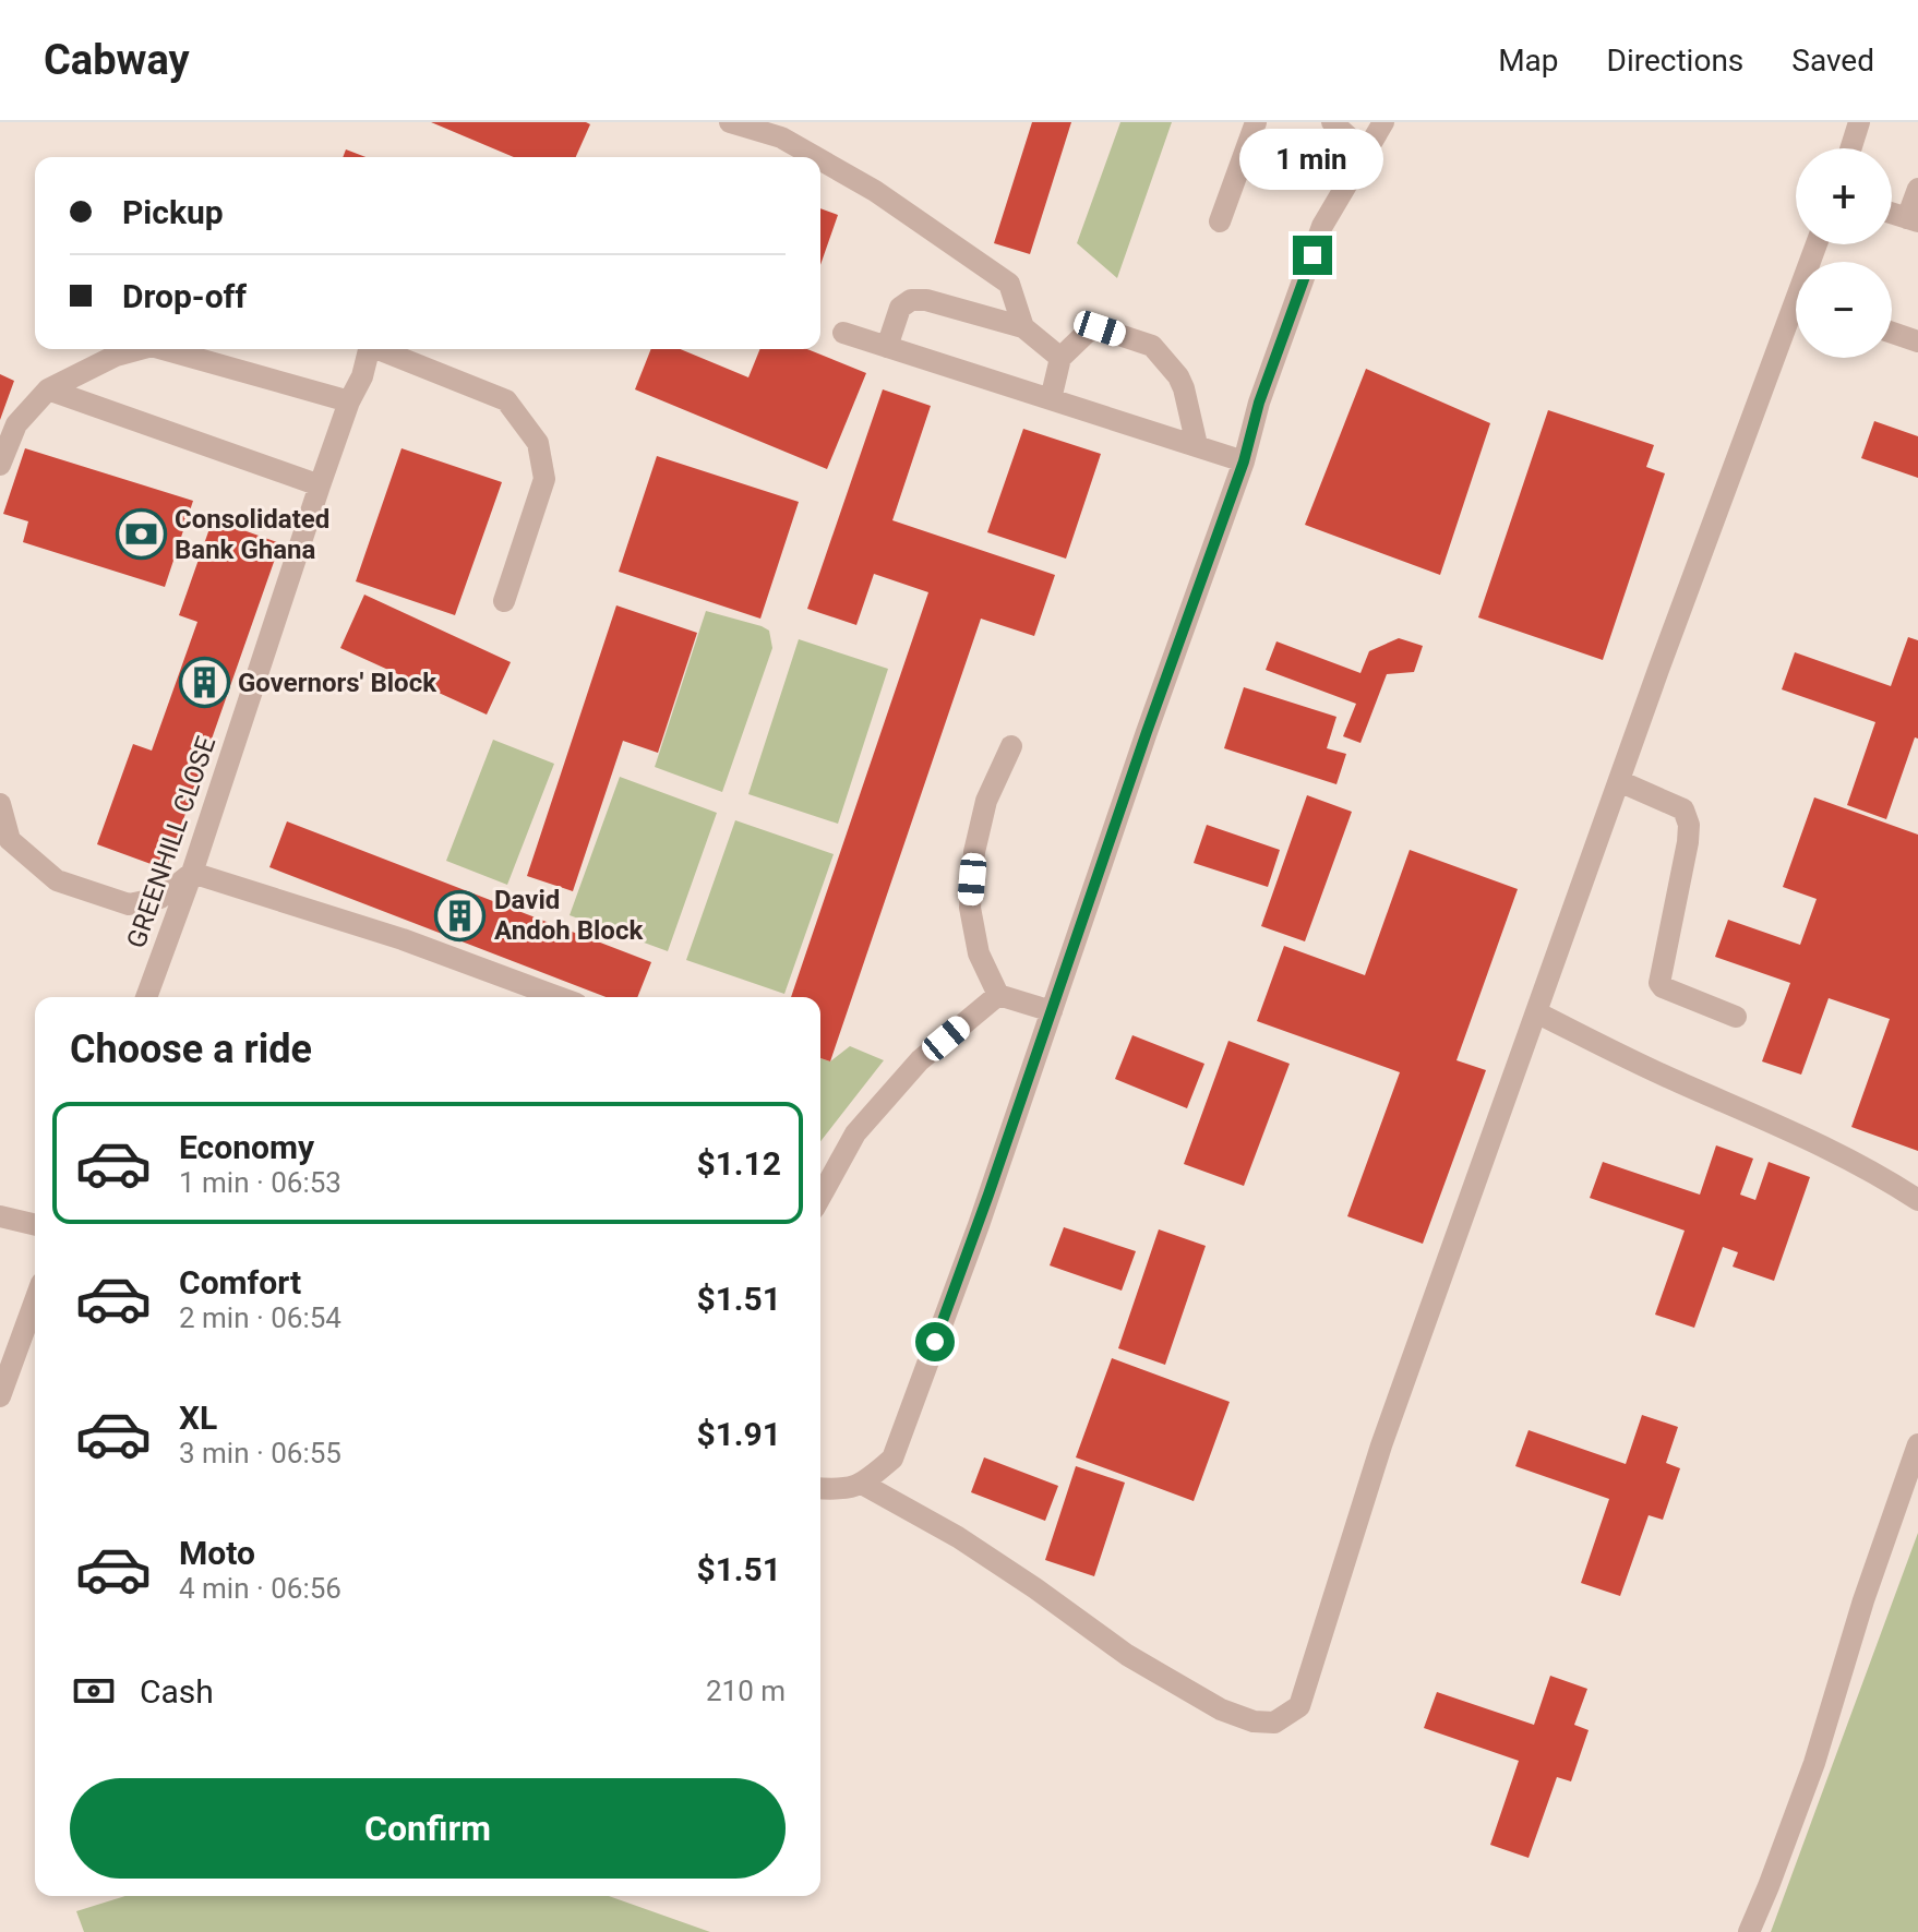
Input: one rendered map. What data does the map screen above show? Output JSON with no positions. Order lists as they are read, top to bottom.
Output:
{
  "streets": {
    "lane": ["GREENHILL CLOSE"]
  },
  "places": {
    "bank": ["Consolidated Bank Ghana"],
    "building": ["Governors' Block", "David Andoh Block"]
  },
  "page": {
    "header": "Cabway",
    "nav": ["Map", "Directions", "Saved"],
    "bubble": "1 min",
    "map_buttons": ["+", "−"],
    "banner": ["Pickup", "Drop-off"],
    "heading": "Choose a ride",
    "list": [
      {
        "name": "Economy",
        "note": "1 min · 06:53",
        "value": "$1.12"
      },
      {
        "name": "Comfort",
        "note": "2 min · 06:54",
        "value": "$1.51"
      },
      {
        "name": "XL",
        "note": "3 min · 06:55",
        "value": "$1.91"
      },
      {
        "name": "Moto",
        "note": "4 min · 06:56",
        "value": "$1.51"
      }
    ],
    "pay": ["Cash", "210 m"],
    "buttons": "Confirm"
  }
}
